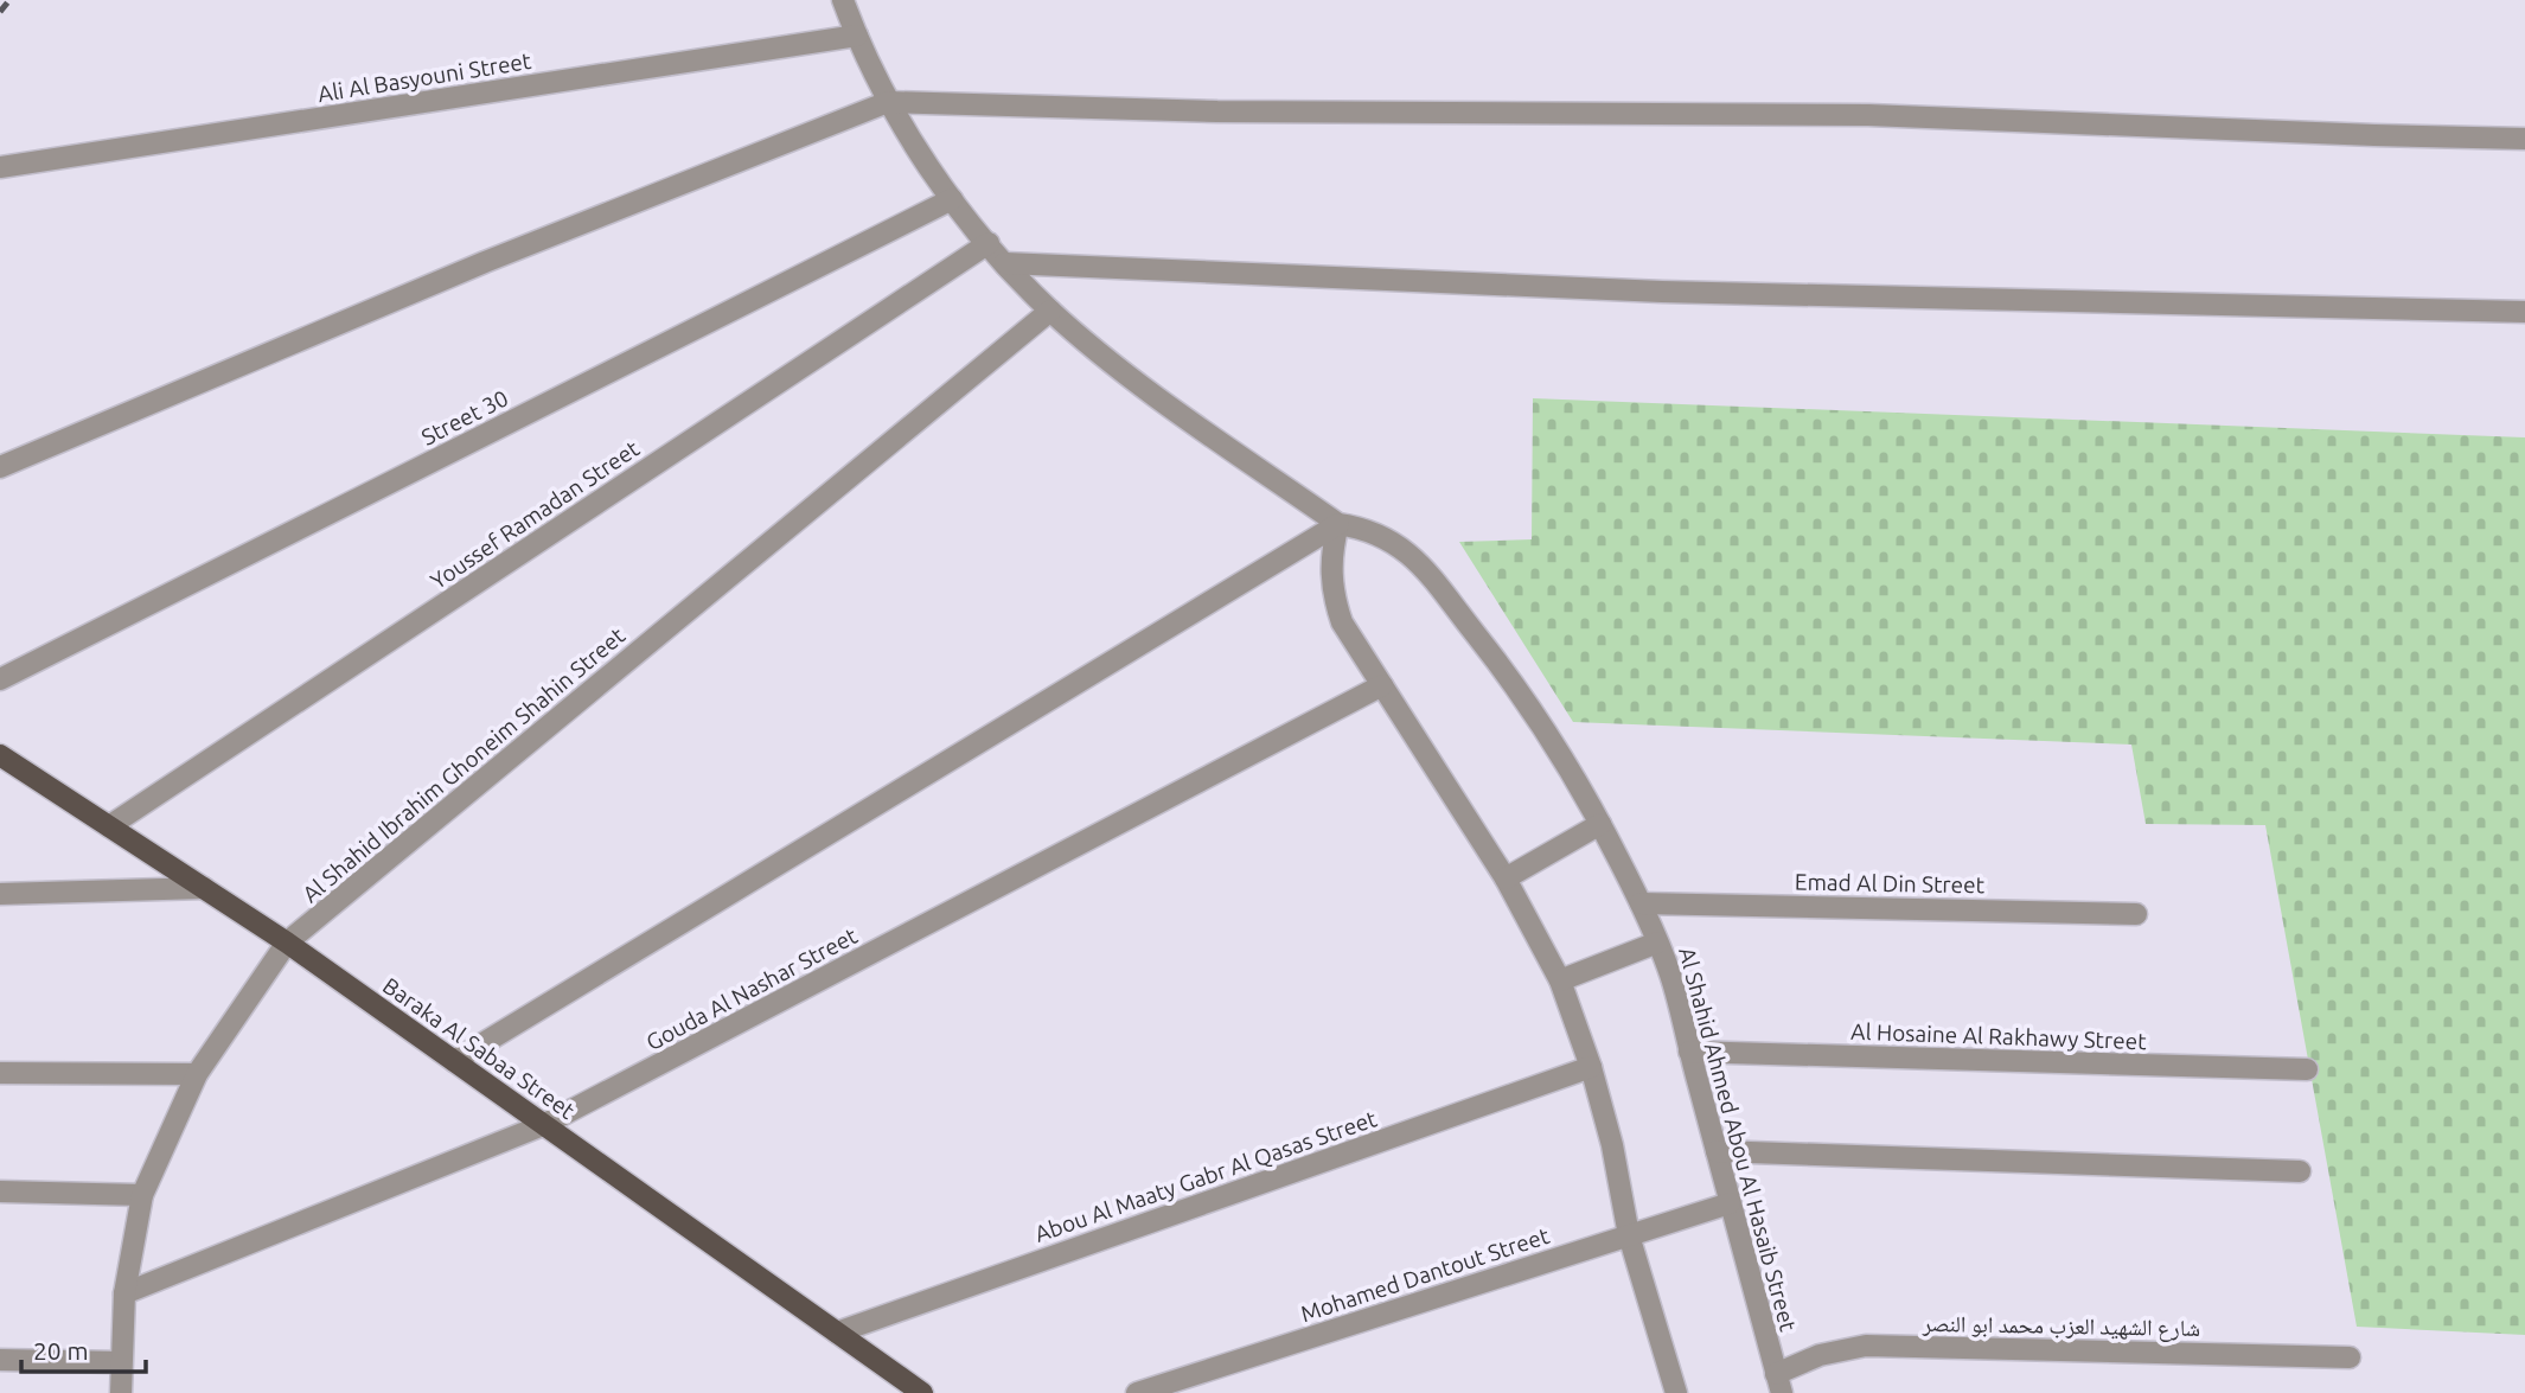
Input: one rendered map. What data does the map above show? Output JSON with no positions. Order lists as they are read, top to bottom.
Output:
{
  "streets": {
    "main road": ["Baraka Al Sabaa Street"],
    "street": [
      "Ali Al Basyouni Street",
      "Street 30",
      "Youssef Ramadan Street",
      "Al Shahid Ibrahim Ghoneim Shahin Street",
      "Emad Al Din Street",
      "Gouda Al Nashar Street",
      "Al Hosaine Al Rakhawy Street",
      "Al Shahid Ahmed Abou Al Hasaib Street",
      "Abou Al Maaty Gabr Al Qasas Street",
      "Mohamed Dantout Street",
      "شارع الشهيد العزب محمد ابو النصر"
    ]
  },
  "crossings": [
    ["Ali Al Basyouni Street", "Al Shahid Ahmed Abou Al Hasaib Street"],
    ["Street 30", "Al Shahid Ahmed Abou Al Hasaib Street"],
    ["Youssef Ramadan Street", "Baraka Al Sabaa Street"],
    ["Youssef Ramadan Street", "Al Shahid Ahmed Abou Al Hasaib Street"],
    ["Al Shahid Ibrahim Ghoneim Shahin Street", "Gouda Al Nashar Street"],
    ["Al Shahid Ibrahim Ghoneim Shahin Street", "Baraka Al Sabaa Street"],
    ["Al Shahid Ibrahim Ghoneim Shahin Street", "Al Shahid Ahmed Abou Al Hasaib Street"],
    ["Emad Al Din Street", "Al Shahid Ahmed Abou Al Hasaib Street"],
    ["Gouda Al Nashar Street", "Baraka Al Sabaa Street"],
    ["Al Hosaine Al Rakhawy Street", "Al Shahid Ahmed Abou Al Hasaib Street"],
    ["Baraka Al Sabaa Street", "Abou Al Maaty Gabr Al Qasas Street"],
    ["Al Shahid Ahmed Abou Al Hasaib Street", "Mohamed Dantout Street"],
    ["Al Shahid Ahmed Abou Al Hasaib Street", "شارع الشهيد العزب محمد ابو النصر"]
  ],
  "scale_bar": "20 m"
}
